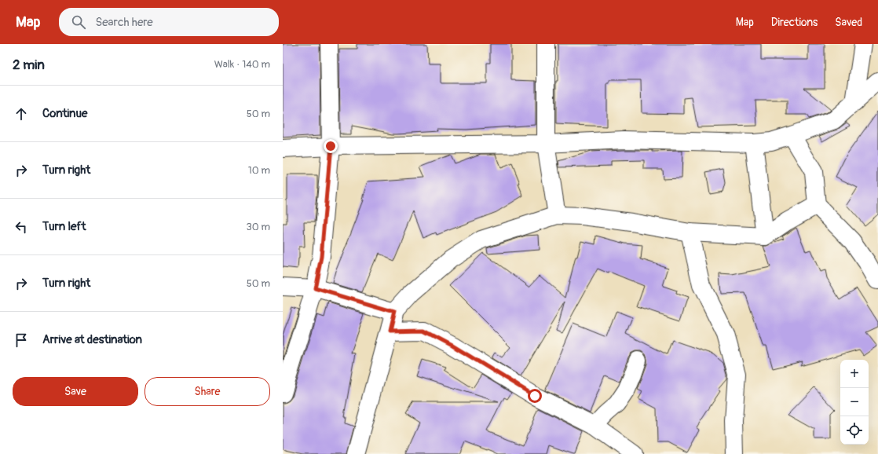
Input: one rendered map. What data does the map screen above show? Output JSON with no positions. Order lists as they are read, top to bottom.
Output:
{
  "page": {
    "header": "Map",
    "search": "Search here",
    "nav": ["Map", "Directions", "Saved"],
    "heading": ["2 min", "Walk · 140 m"],
    "list": [
      ["Continue", "50 m"],
      ["Turn right", "10 m"],
      ["Turn left", "30 m"],
      ["Turn right", "50 m"],
      "Arrive at destination"
    ],
    "map_buttons": ["+", "−"],
    "buttons": ["Save", "Share"]
  }
}
